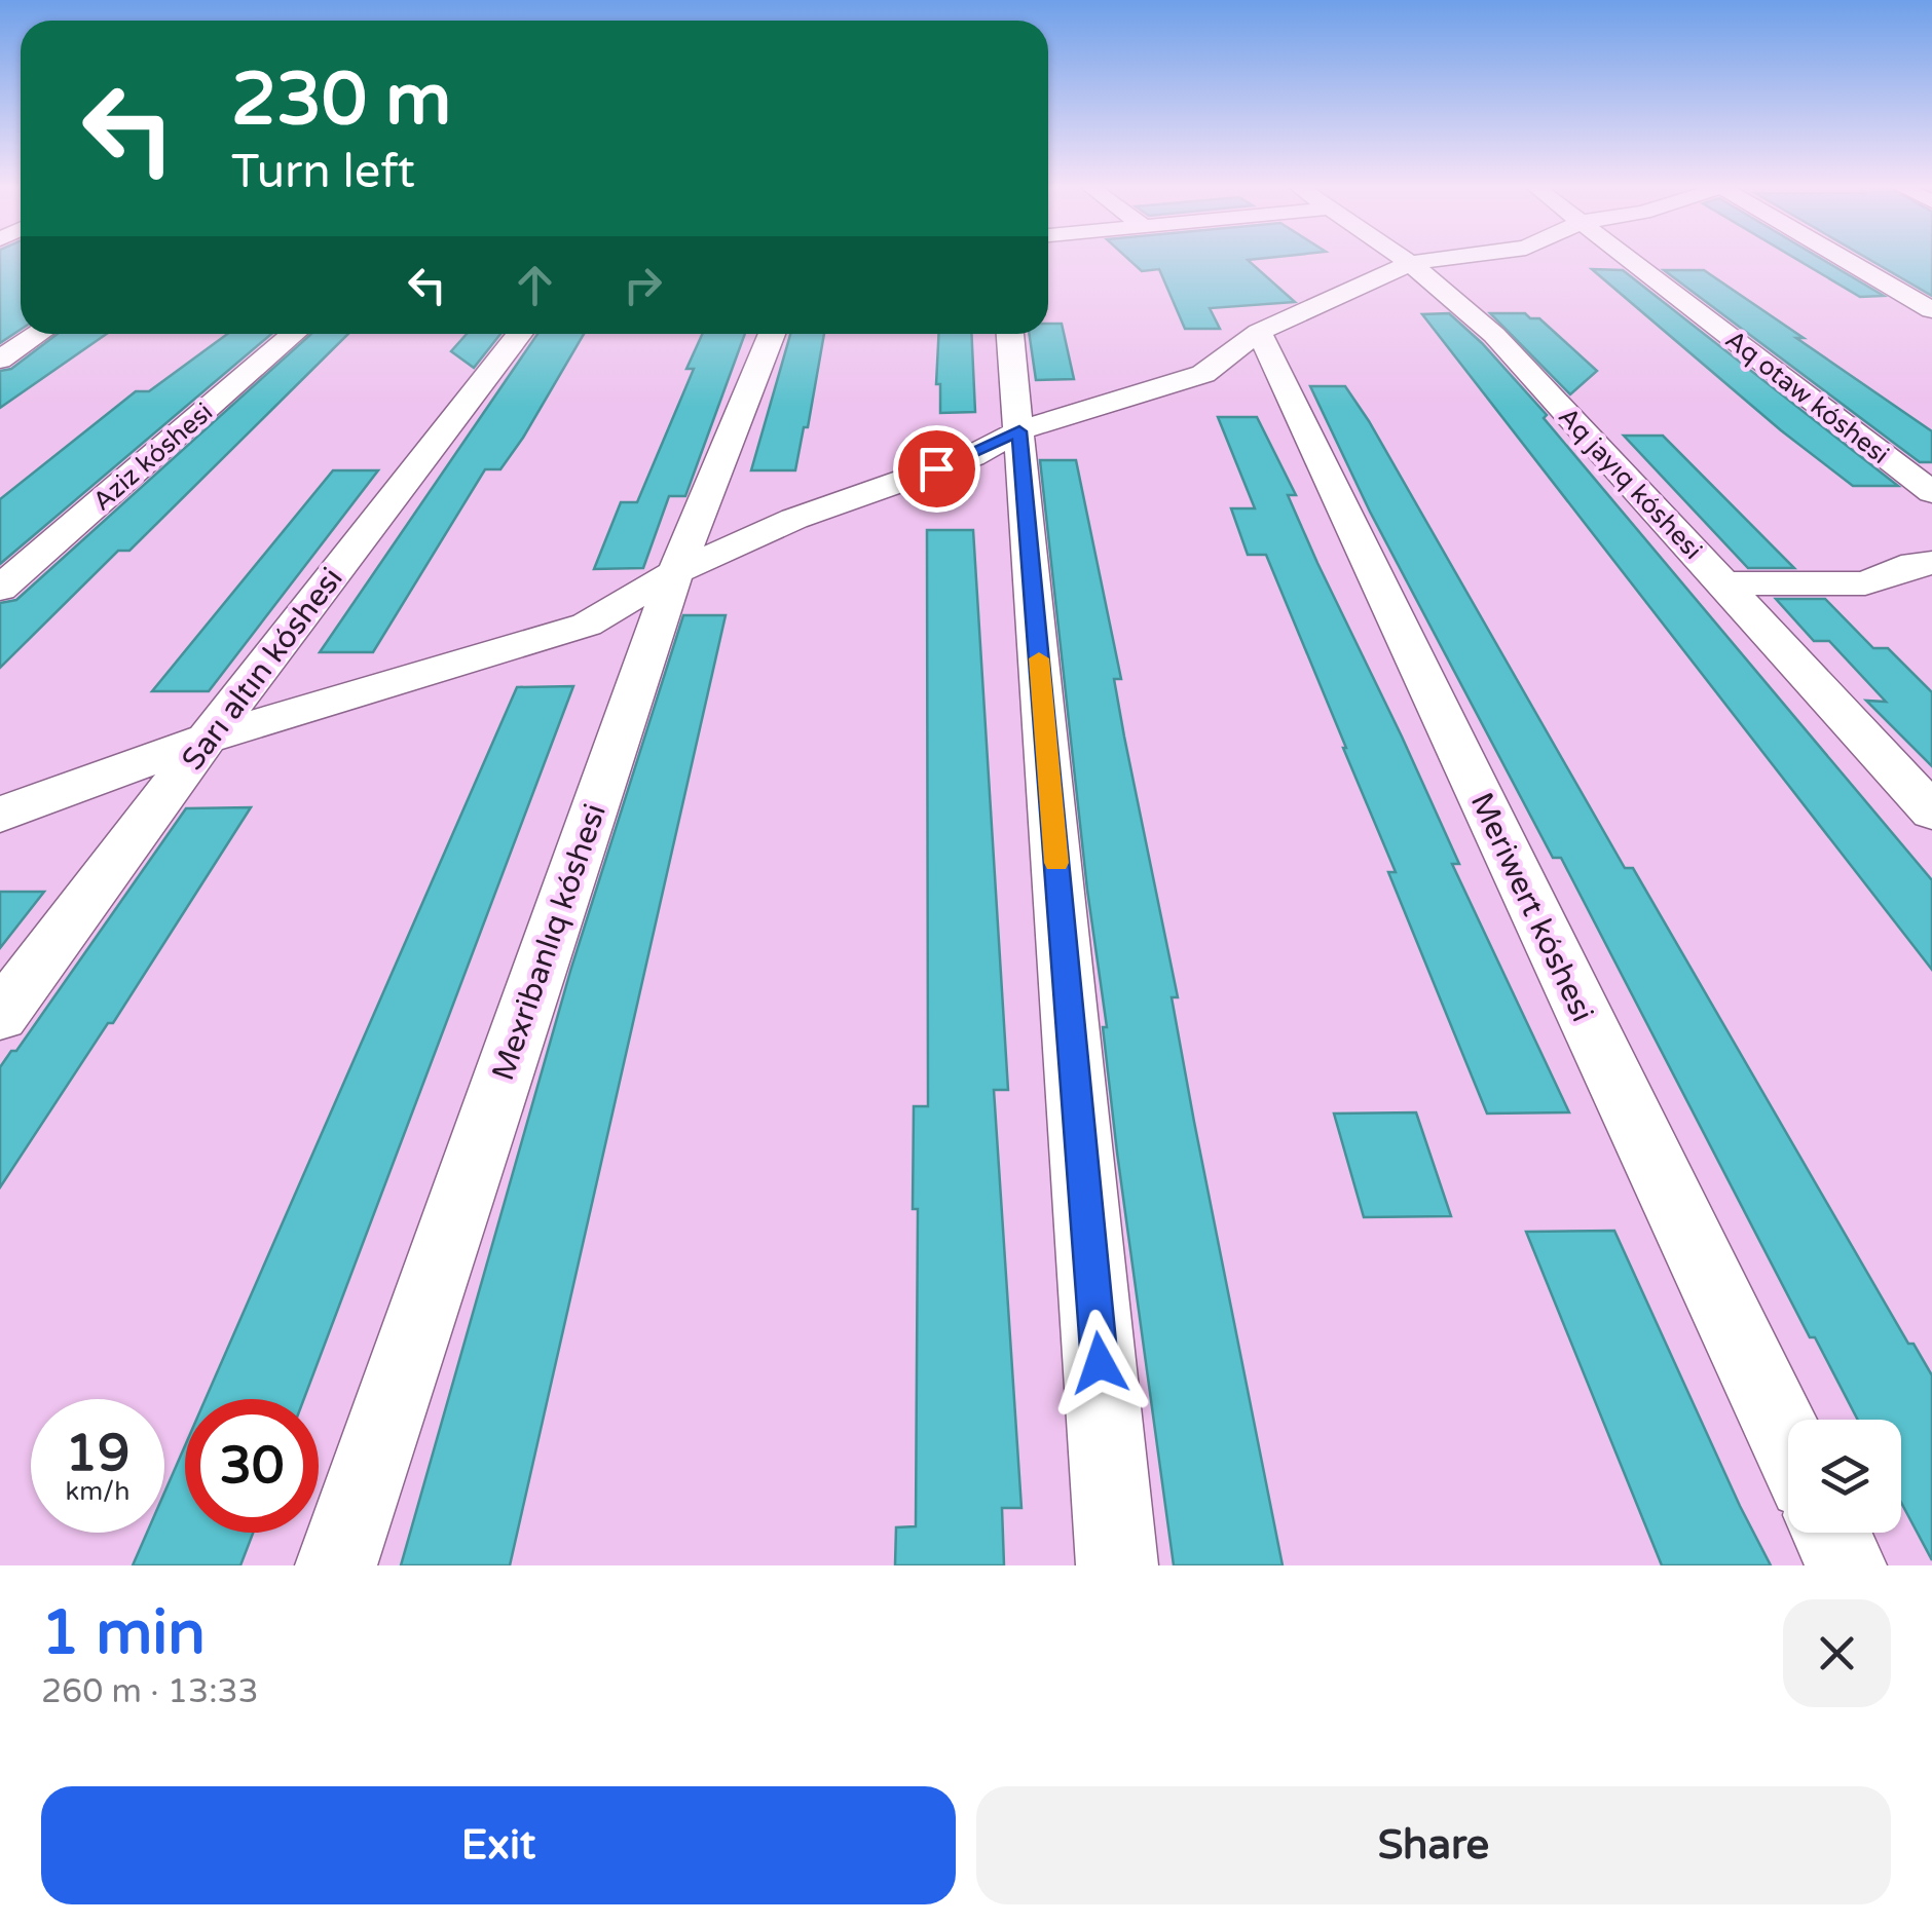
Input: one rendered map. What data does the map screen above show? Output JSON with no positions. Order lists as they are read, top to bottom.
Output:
{
  "streets": {
    "street": [
      "Aq otaw kóshesi",
      "Aziz kóshesi",
      "Aq jayıq kóshesi",
      "Sarı altın kóshesi",
      "Meriwert kóshesi",
      "Mexribanlıq kóshesi"
    ]
  },
  "page": {
    "turn": ["230 m", "Turn left"],
    "speed": "19 km/h",
    "limit": "30",
    "heading": ["1 min", "260 m · 13:33"],
    "buttons": ["Exit", "Share"]
  }
}
